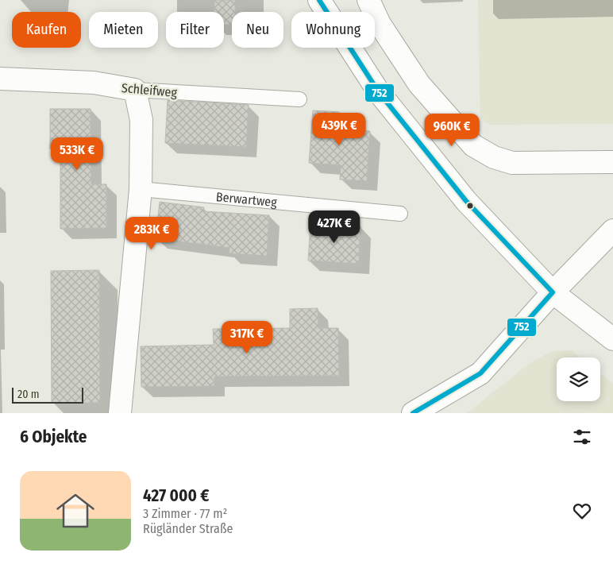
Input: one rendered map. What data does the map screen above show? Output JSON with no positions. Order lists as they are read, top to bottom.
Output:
{
  "streets": {
    "street": ["Schleifweg"],
    "lane": ["Berwartweg"]
  },
  "lines": ["transit line 752"],
  "scale_bar": "20 m",
  "page": {
    "chip": [
      "Kaufen",
      "Mieten",
      "Filter",
      "Neu",
      "Wohnung"
    ],
    "price": [
      "439K €",
      "960K €",
      "533K €",
      "427K €",
      "283K €",
      "317K €"
    ],
    "scale": "20 m",
    "heading": "6 Objekte",
    "list": [
      {
        "name": "427 000 €",
        "note": "3 Zimmer · 77 m² · Rügländer Straße"
      }
    ]
  }
}
